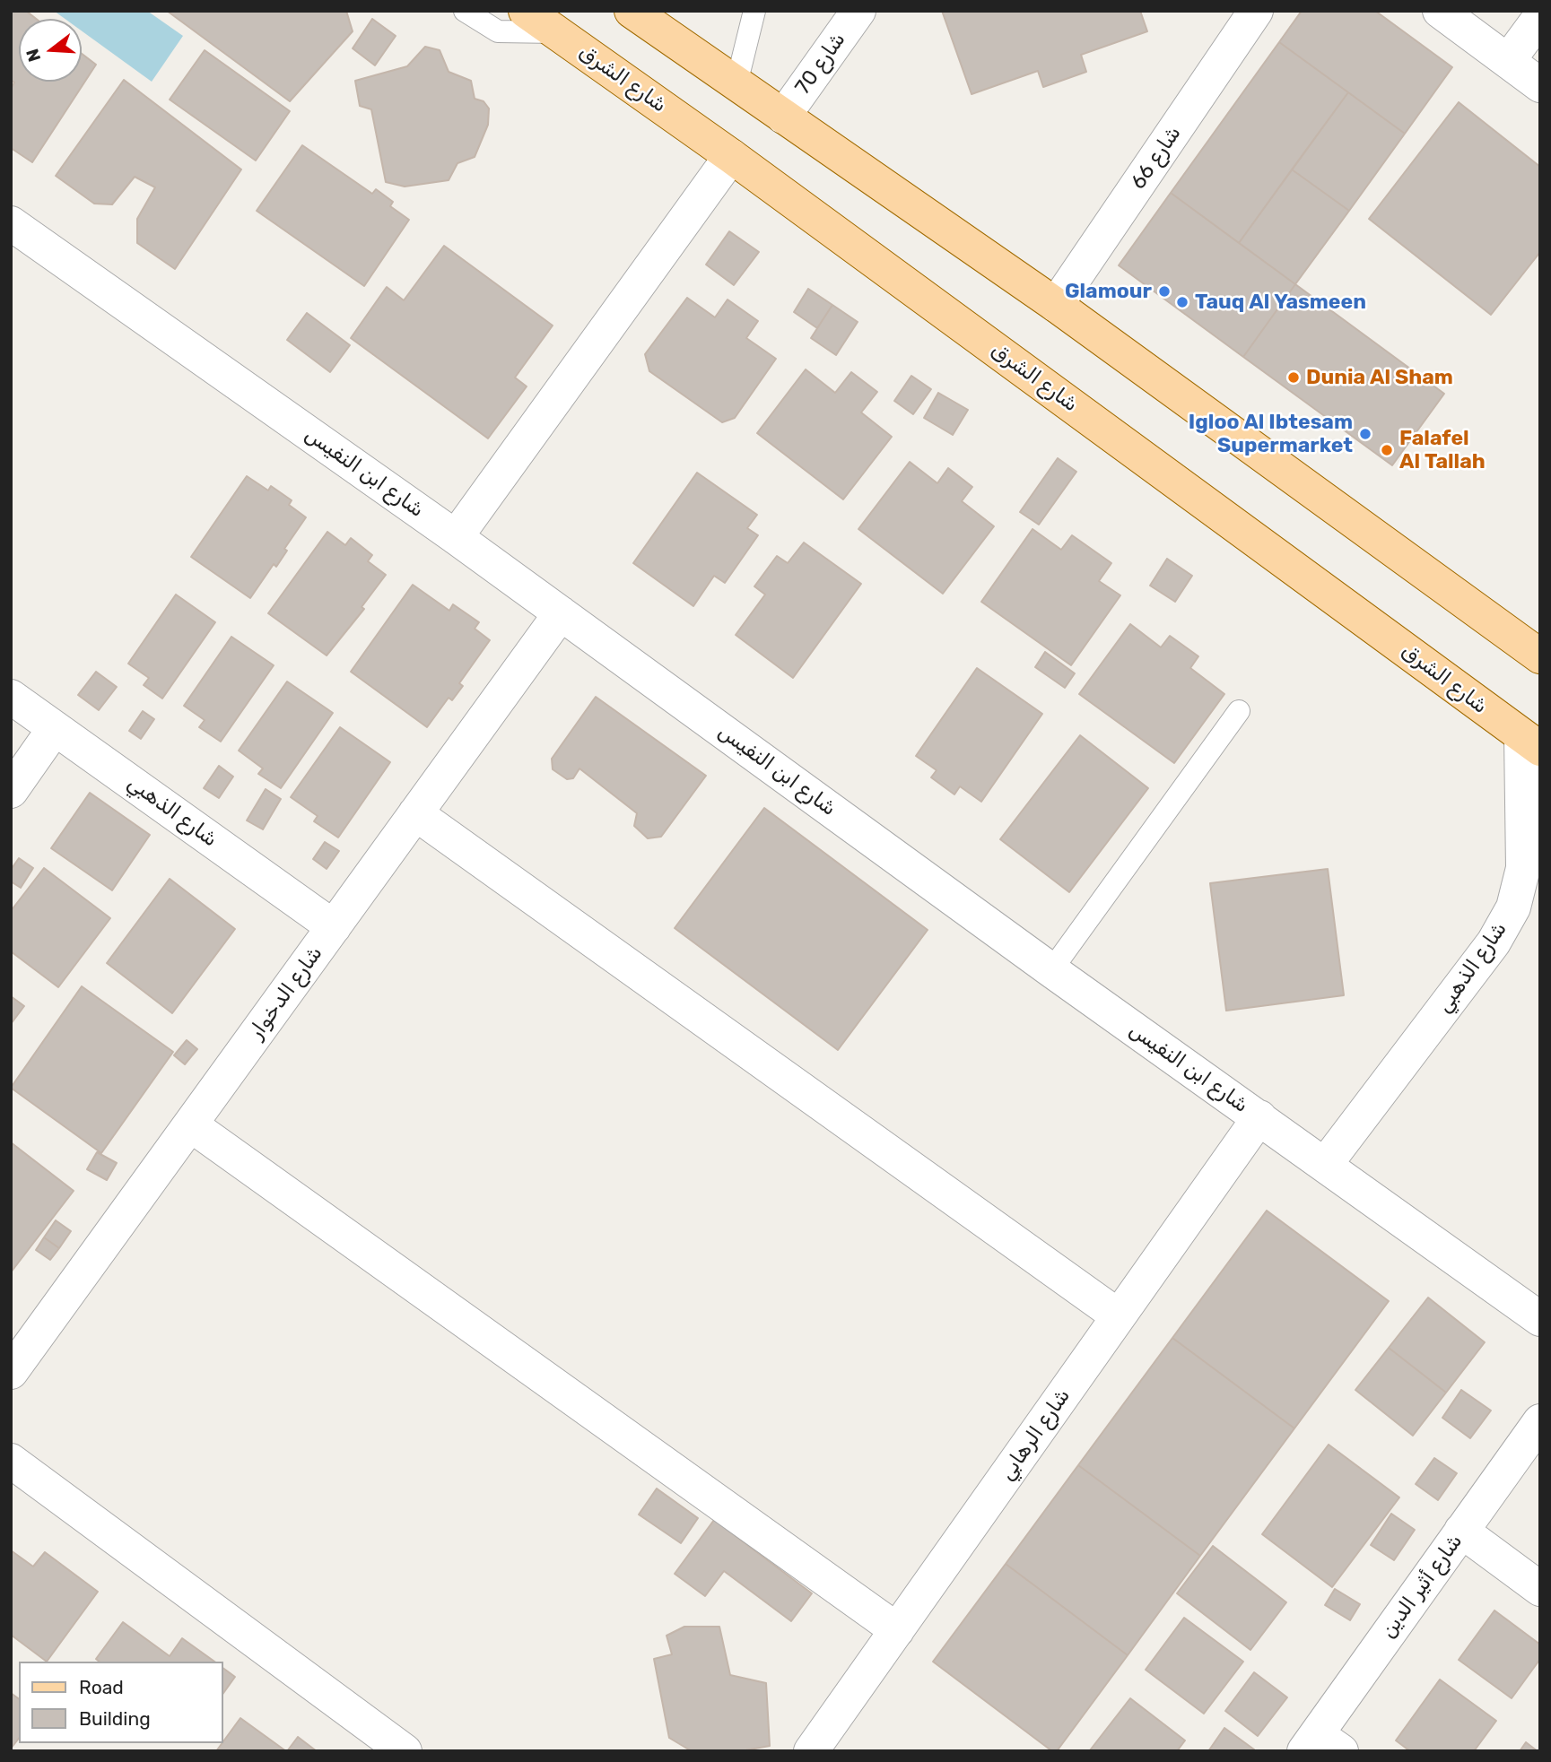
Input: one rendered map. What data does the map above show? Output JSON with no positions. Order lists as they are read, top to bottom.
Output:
{
  "streets": {
    "main road": ["شارع الشرق"],
    "street": [
      "شارع 70",
      "شارع 66",
      "شارع ابن النفيس",
      "شارع الذهبي",
      "شارع الدخوار",
      "شارع الرهابي",
      "شارع أثير الدين"
    ]
  },
  "crossings": [
    ["شارع الشرق", "شارع الذهبي"],
    ["شارع ابن النفيس", "شارع الذهبي"],
    ["شارع ابن النفيس", "شارع الدخوار"],
    ["شارع ابن النفيس", "شارع الرهابي"],
    ["شارع الذهبي", "شارع الدخوار"]
  ],
  "places": [
    "Glamour",
    "Tauq Al Yasmeen",
    "Dunia Al Sham",
    "Igloo Al Ibtesam Supermarket",
    "Falafel Al Tallah"
  ],
  "legend": ["Road", "Building"],
  "north": "left"
}
